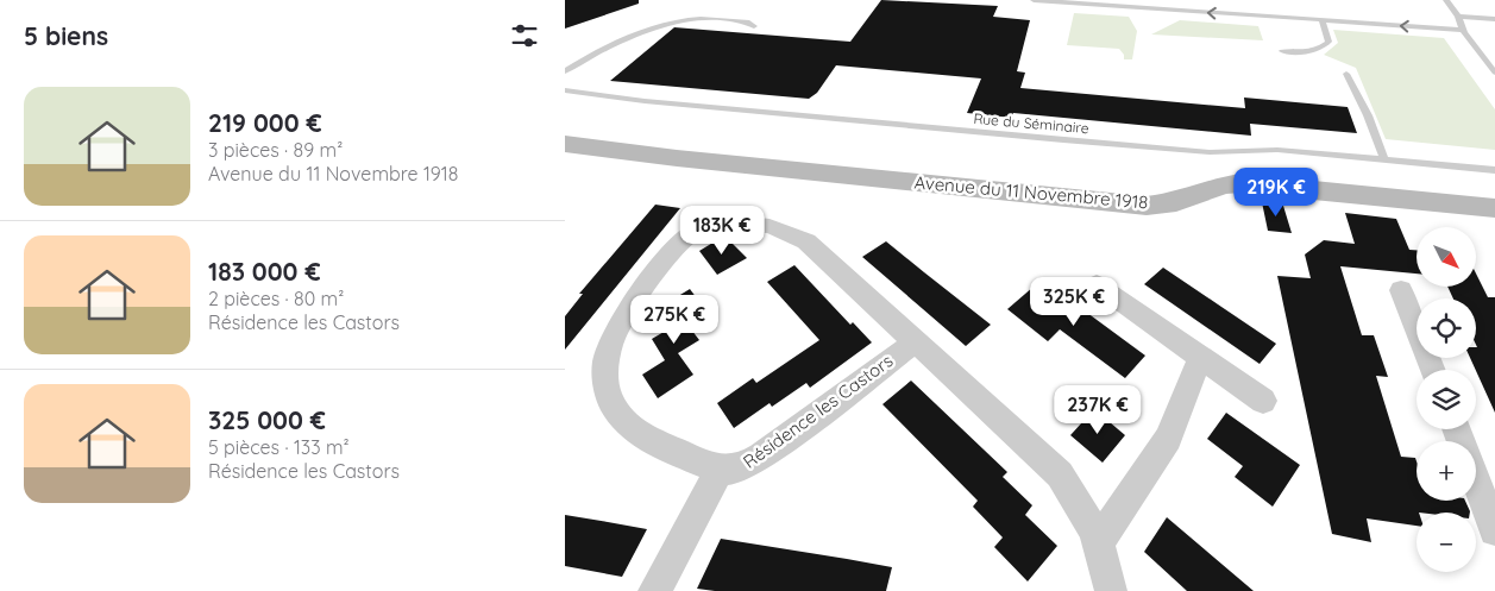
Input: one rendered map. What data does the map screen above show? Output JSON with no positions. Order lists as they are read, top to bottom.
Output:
{
  "streets": {
    "main road": ["Avenue du 11 Novembre 1918"],
    "street": ["Résidence les Castors"],
    "lane": ["Rue du Séminaire"]
  },
  "north": "bottom right",
  "page": {
    "heading": "5 biens",
    "list": [
      {
        "name": "219 000 €",
        "note": "3 pièces · 89 m² · Avenue du 11 Novembre 1918"
      },
      {
        "name": "183 000 €",
        "note": "2 pièces · 80 m² · Résidence les Castors"
      },
      {
        "name": "325 000 €",
        "note": "5 pièces · 133 m² · Résidence les Castors"
      }
    ],
    "price": [
      "219K €",
      "183K €",
      "325K €",
      "275K €",
      "237K €"
    ],
    "map_buttons": ["+", "−"]
  }
}
